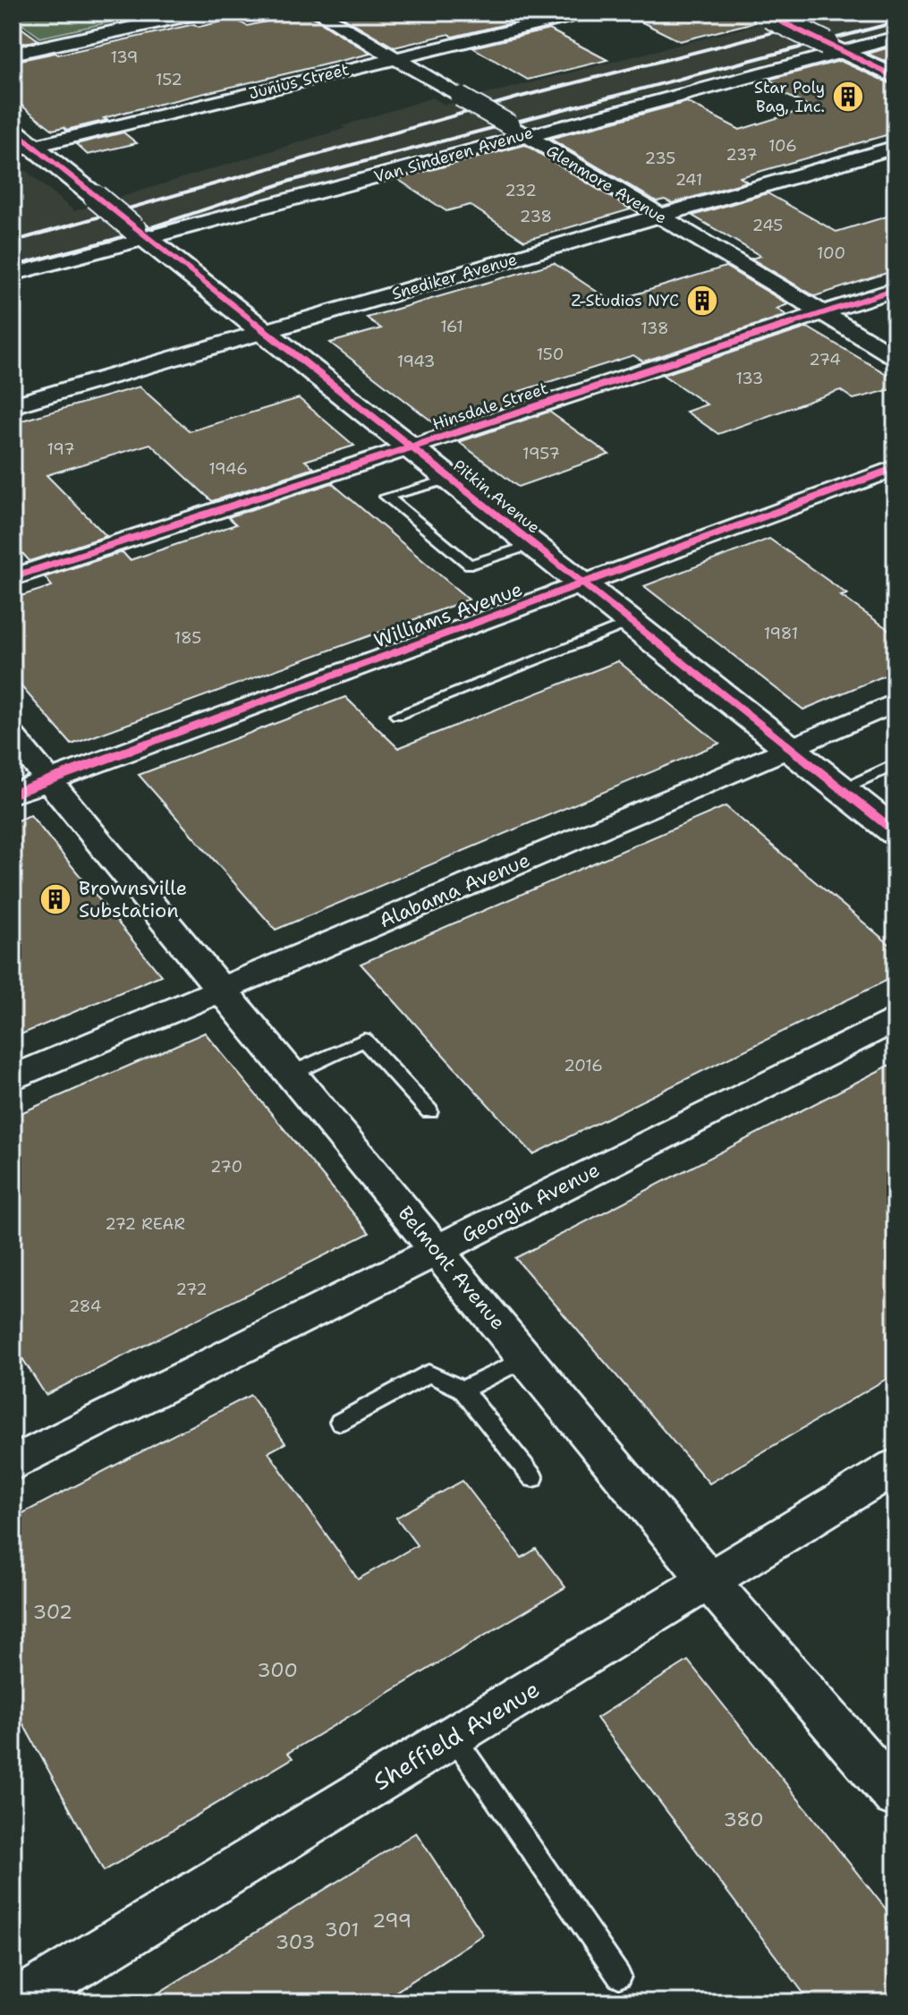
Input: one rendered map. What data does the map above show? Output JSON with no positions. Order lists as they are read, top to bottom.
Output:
{
  "streets": {
    "street": [
      "Junius Street",
      "Van Sinderen Avenue",
      "Glenmore Avenue",
      "Snediker Avenue",
      "Hinsdale Street",
      "Pitkin Avenue",
      "Williams Avenue",
      "Alabama Avenue",
      "Georgia Avenue",
      "Belmont Avenue",
      "Sheffield Avenue"
    ]
  },
  "crossings": [
    ["Junius Street", "Glenmore Avenue"],
    ["Junius Street", "Pitkin Avenue"],
    ["Van Sinderen Avenue", "Glenmore Avenue"],
    ["Van Sinderen Avenue", "Pitkin Avenue"],
    ["Glenmore Avenue", "Snediker Avenue"],
    ["Glenmore Avenue", "Hinsdale Street"],
    ["Snediker Avenue", "Pitkin Avenue"],
    ["Hinsdale Street", "Pitkin Avenue"],
    ["Pitkin Avenue", "Williams Avenue"],
    ["Pitkin Avenue", "Alabama Avenue"],
    ["Williams Avenue", "Belmont Avenue"],
    ["Alabama Avenue", "Belmont Avenue"],
    ["Georgia Avenue", "Belmont Avenue"],
    ["Belmont Avenue", "Sheffield Avenue"]
  ],
  "places": {
    "building": ["Star Poly Bag, Inc.", "Z-Studios NYC", "Brownsville Substation"]
  },
  "house_numbers": [
    "139",
    "152",
    "106",
    "237",
    "235",
    "241",
    "232",
    "238",
    "245",
    "100",
    "161",
    "138",
    "150",
    "274",
    "1943",
    "133",
    "197",
    "1957",
    "1946",
    "1981",
    "185",
    "2016",
    "270",
    "272 REAR",
    "272",
    "284",
    "302",
    "300",
    "380",
    "299",
    "301",
    "303"
  ]
}
